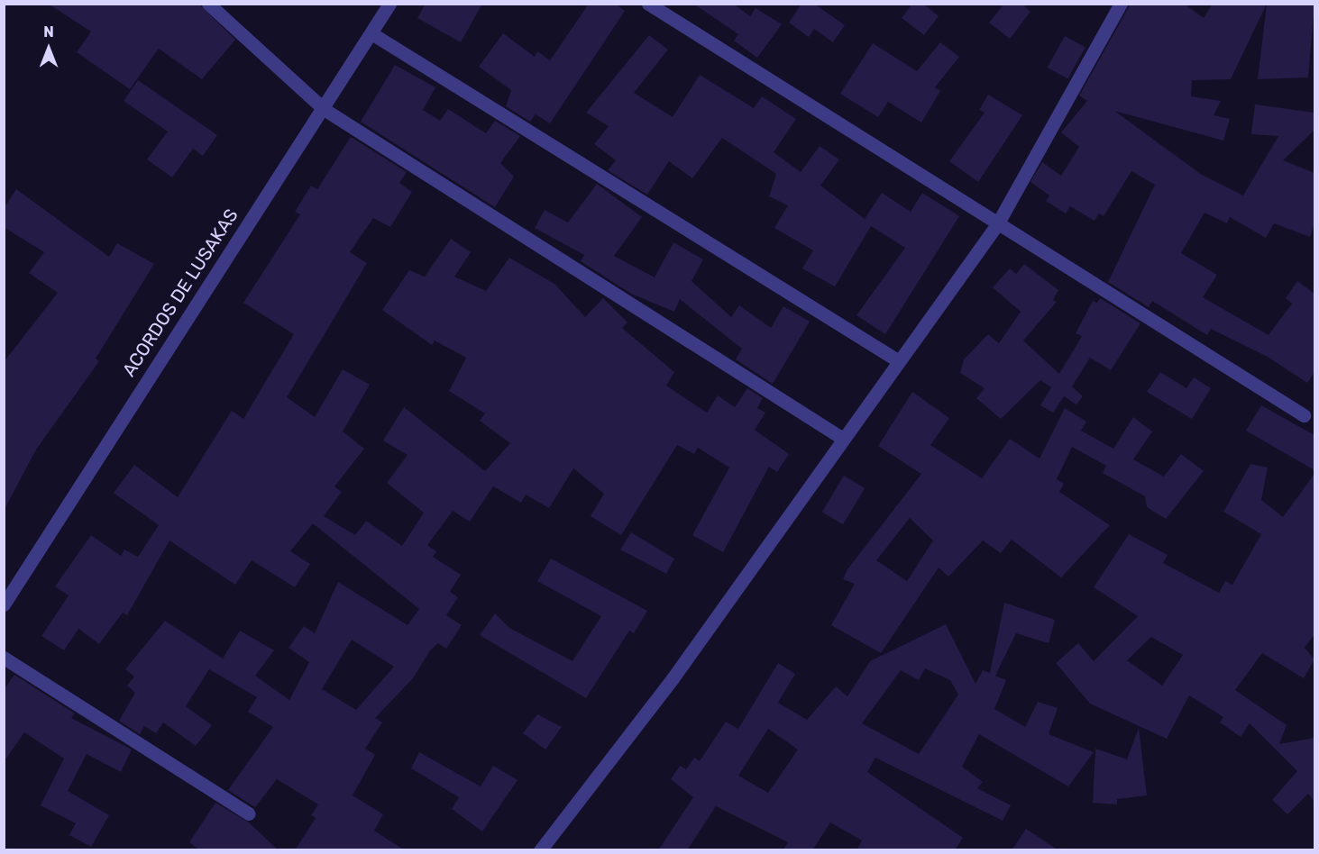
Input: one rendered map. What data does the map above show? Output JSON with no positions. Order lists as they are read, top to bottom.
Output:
{
  "streets": {
    "street": ["ACORDOS DE LUSAKAS"]
  },
  "north": "top"
}
